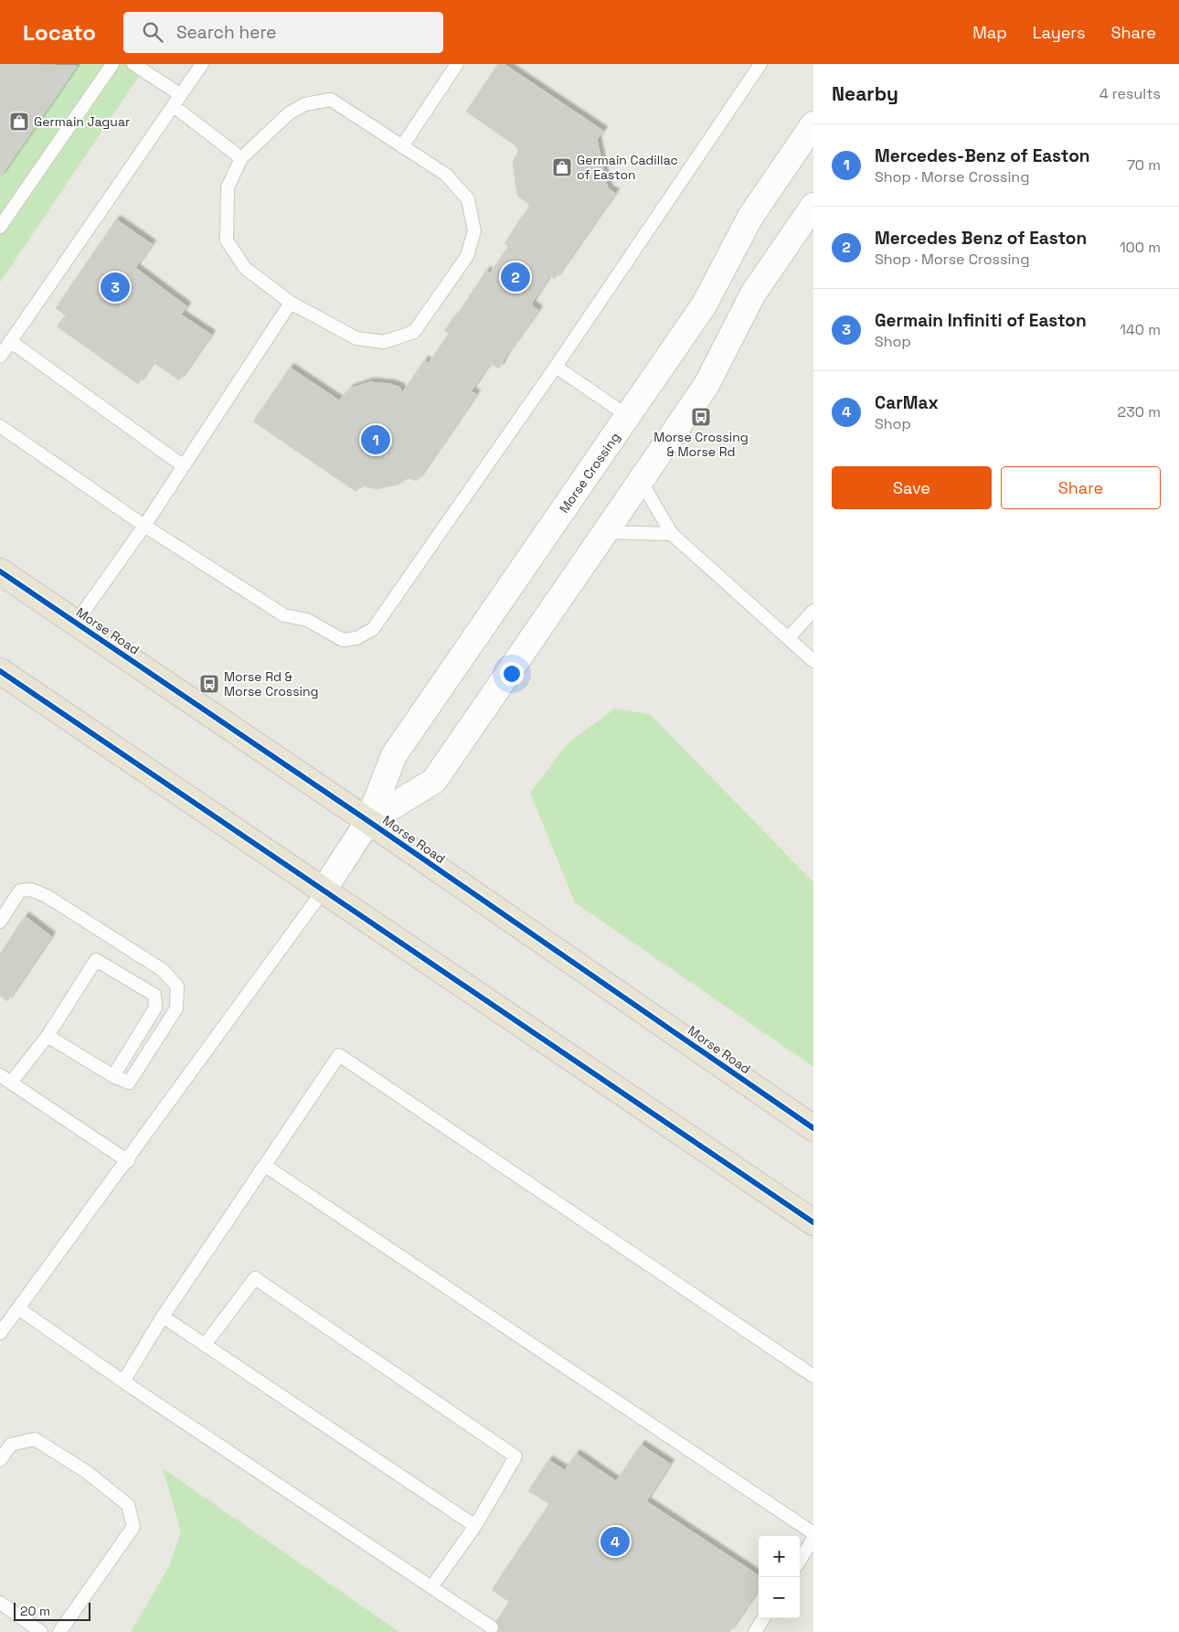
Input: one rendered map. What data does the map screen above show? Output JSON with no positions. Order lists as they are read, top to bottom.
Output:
{
  "streets": {
    "main road": ["Morse Crossing", "Morse Road"]
  },
  "crossings": [
    ["Morse Crossing", "Morse Road"]
  ],
  "places": {
    "shop": ["Germain Jaguar", "Germain Cadillac of Easton"],
    "bus stop": ["Morse Crossing & Morse Rd", "Morse Rd & Morse Crossing"]
  },
  "scale_bar": "20 m",
  "page": {
    "header": "Locato",
    "search": "Search here",
    "nav": ["Map", "Layers", "Share"],
    "heading": ["Nearby", "4 results"],
    "list": [
      {
        "mark": "1",
        "name": "Mercedes-Benz of Easton",
        "note": "Shop · Morse Crossing",
        "value": "70 m"
      },
      {
        "mark": "2",
        "name": "Mercedes Benz of Easton",
        "note": "Shop · Morse Crossing",
        "value": "100 m"
      },
      {
        "mark": "3",
        "name": "Germain Infiniti of Easton",
        "note": "Shop",
        "value": "140 m"
      },
      {
        "mark": "4",
        "name": "CarMax",
        "note": "Shop",
        "value": "230 m"
      }
    ],
    "pins": [
      "2",
      "3",
      "1",
      "4"
    ],
    "buttons": ["Save", "Share"],
    "map_buttons": ["+", "−"],
    "scale": "20 m"
  }
}
